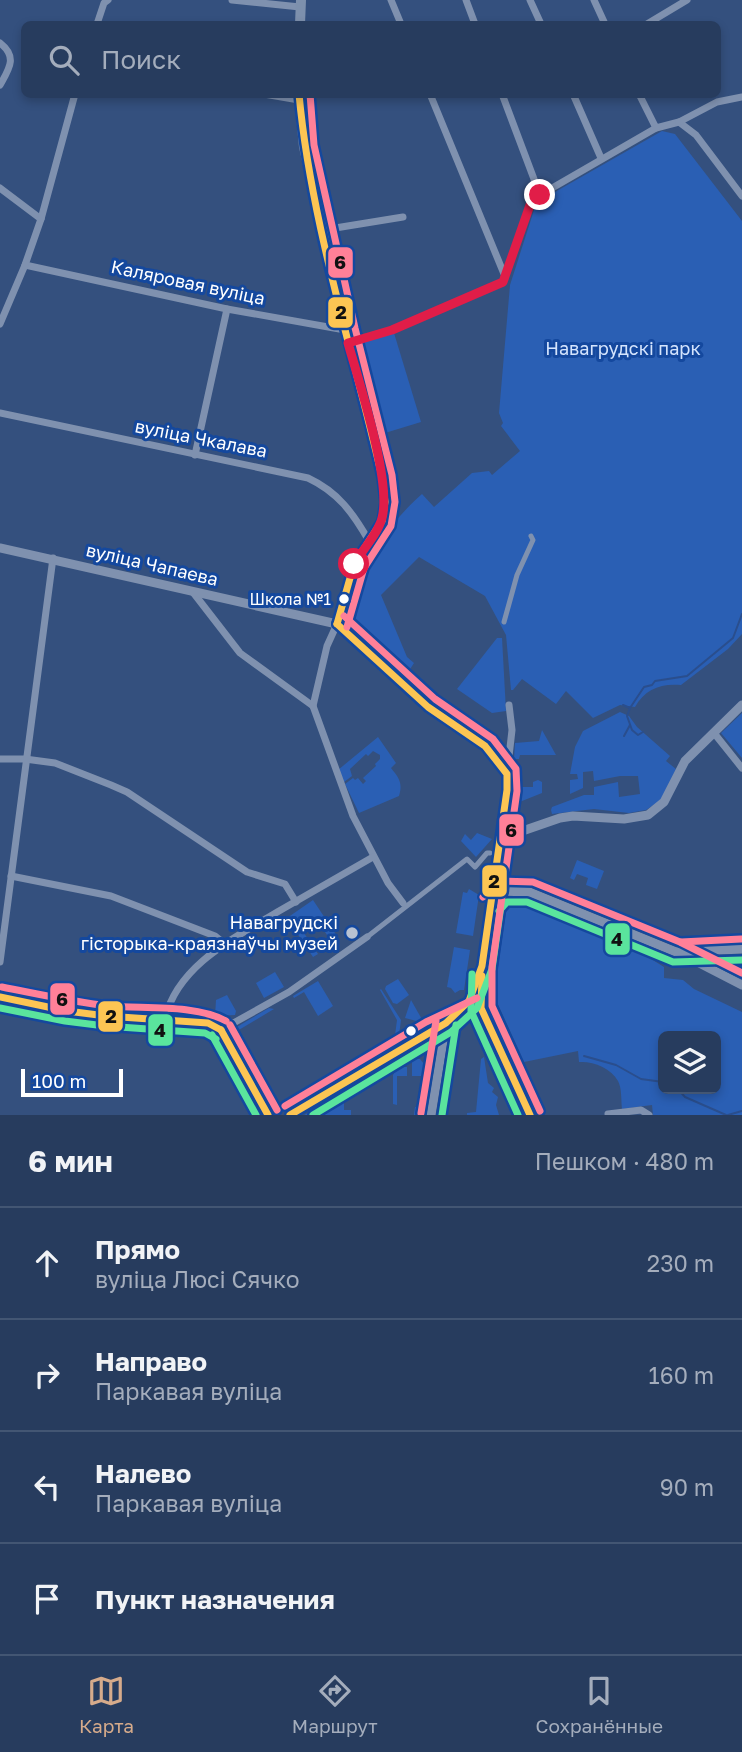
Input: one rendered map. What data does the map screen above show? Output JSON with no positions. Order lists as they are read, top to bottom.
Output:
{
  "streets": {
    "street": ["Каляровая вуліца", "вуліца Чкалава", "вуліца Чапаева"]
  },
  "parks": ["Навагрудскі парк"],
  "places": ["Школа №1", "Навагрудскі гісторыка-краязнаўчы музей"],
  "lines": ["transit line 2", "transit line 6", "transit line 4"],
  "scale_bar": "100 m",
  "page": {
    "search": "Поиск",
    "scale": "100 m",
    "heading": ["6 мин", "Пешком · 480 m"],
    "list": [
      ["Прямо", "вуліца Люсі Сячко", "230 m"],
      ["Направо", "Паркавая вуліца", "160 m"],
      ["Налево", "Паркавая вуліца", "90 m"],
      "Пункт назначения"
    ],
    "nav": ["Карта", "Маршрут", "Сохранённые"]
  }
}
